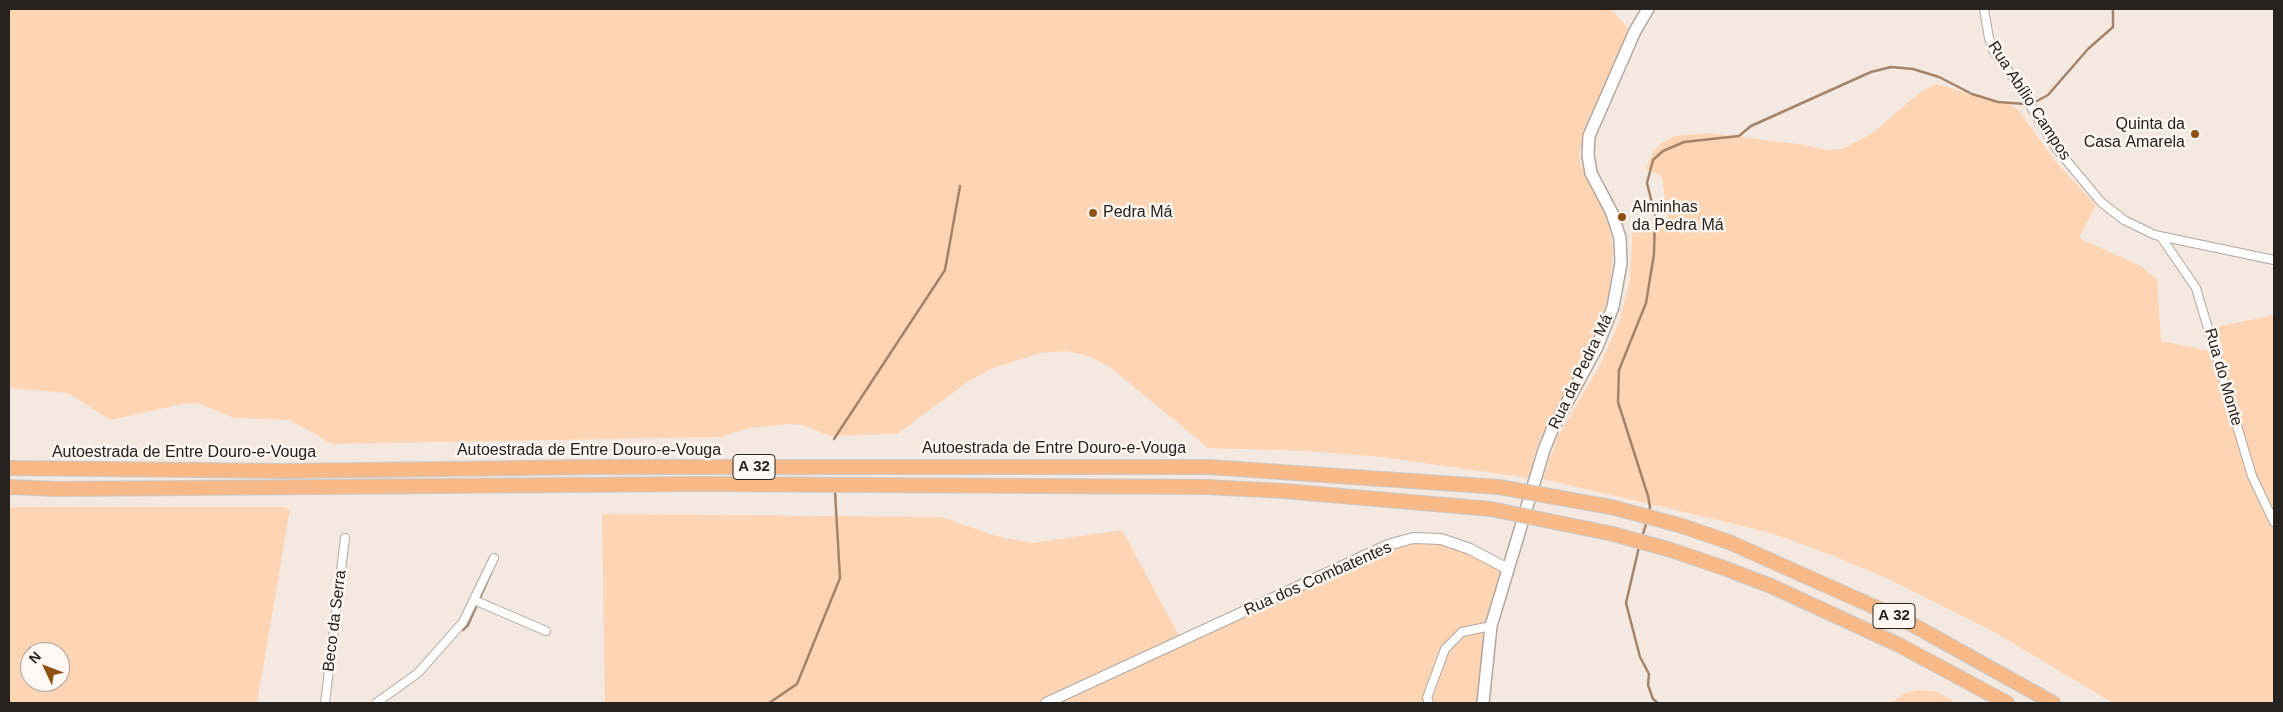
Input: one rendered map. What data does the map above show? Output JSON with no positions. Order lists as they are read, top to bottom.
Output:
{
  "streets": {
    "highway": ["Autoestrada de Entre Douro-e-Vouga", "A 32"],
    "main road": ["Rua da Pedra Má"],
    "street": [
      "Rua Abílio Campos",
      "Rua do Monte",
      "Rua dos Combatentes",
      "Beco da Serra"
    ]
  },
  "crossings": [
    ["Rua Abílio Campos", "Rua do Monte"],
    ["Rua da Pedra Má", "Rua dos Combatentes"]
  ],
  "places": ["Quinta da Casa Amarela", "Pedra Má", "Alminhas da Pedra Má"],
  "north": "top left"
}
